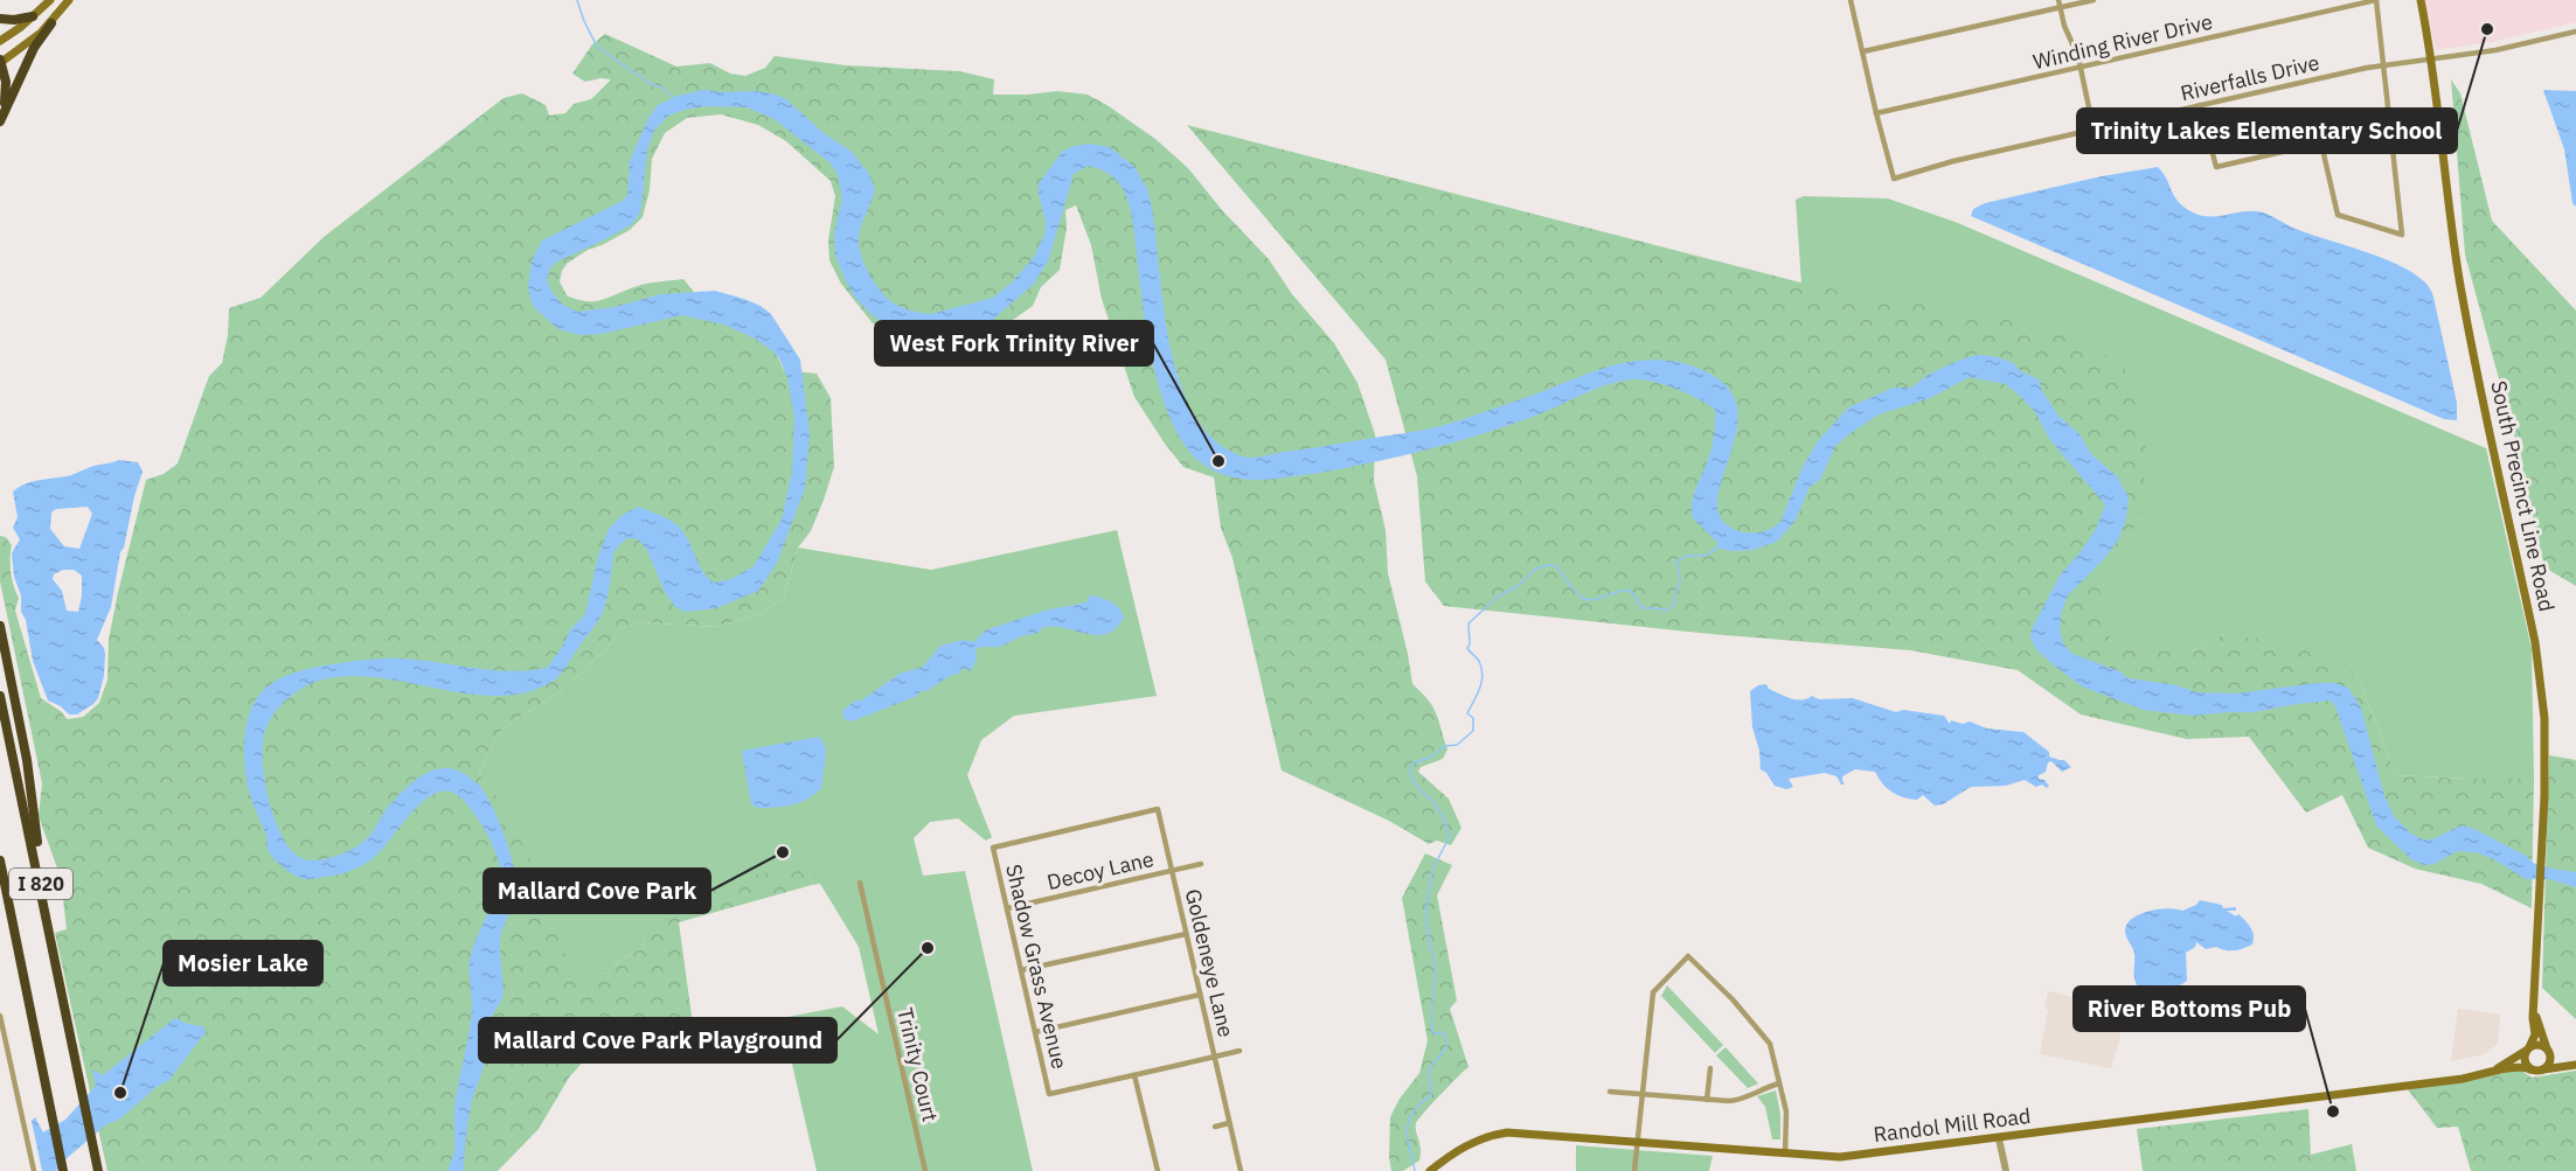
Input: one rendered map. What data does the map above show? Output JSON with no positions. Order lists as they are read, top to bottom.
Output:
{
  "streets": {
    "highway": ["I 820"],
    "main road": ["South Precinct Line Road", "Randol Mill Road"],
    "street": [
      "Winding River Drive",
      "Riverfalls Drive",
      "Decoy Lane",
      "Goldeneye Lane",
      "Shadow Grass Avenue",
      "Trinity Court"
    ]
  },
  "crossings": [
    ["Winding River Drive", "Riverfalls Drive"],
    ["Riverfalls Drive", "South Precinct Line Road"],
    ["South Precinct Line Road", "Randol Mill Road"],
    ["Decoy Lane", "Goldeneye Lane"],
    ["Decoy Lane", "Shadow Grass Avenue"],
    ["Goldeneye Lane", "Shadow Grass Avenue"]
  ],
  "places": [
    "Trinity Lakes Elementary School",
    "West Fork Trinity River",
    "Mallard Cove Park",
    "Mallard Cove Park Playground",
    "Mosier Lake",
    "River Bottoms Pub"
  ]
}
